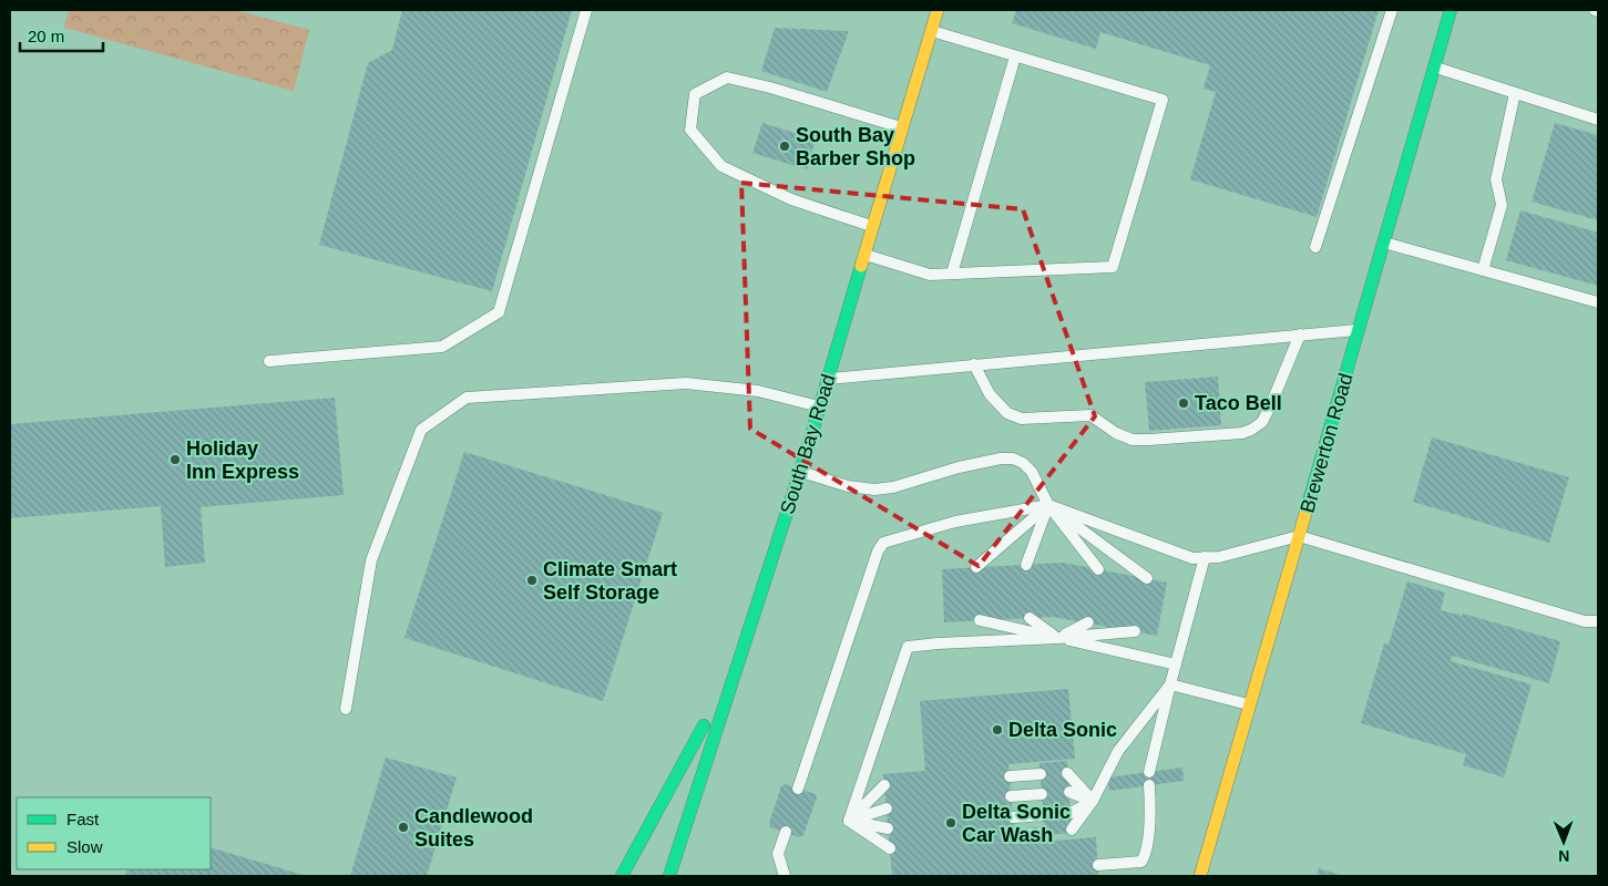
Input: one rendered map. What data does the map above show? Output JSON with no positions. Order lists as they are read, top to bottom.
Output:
{
  "streets": {
    "main road": ["Brewerton Road", "South Bay Road"]
  },
  "places": [
    "South Bay Barber Shop",
    "Taco Bell",
    "Holiday Inn Express",
    "Climate Smart Self Storage",
    "Delta Sonic",
    "Delta Sonic Car Wash",
    "Candlewood Suites"
  ],
  "legend": ["Fast", "Slow"],
  "scale_bar": "20 m",
  "north": "bottom"
}
